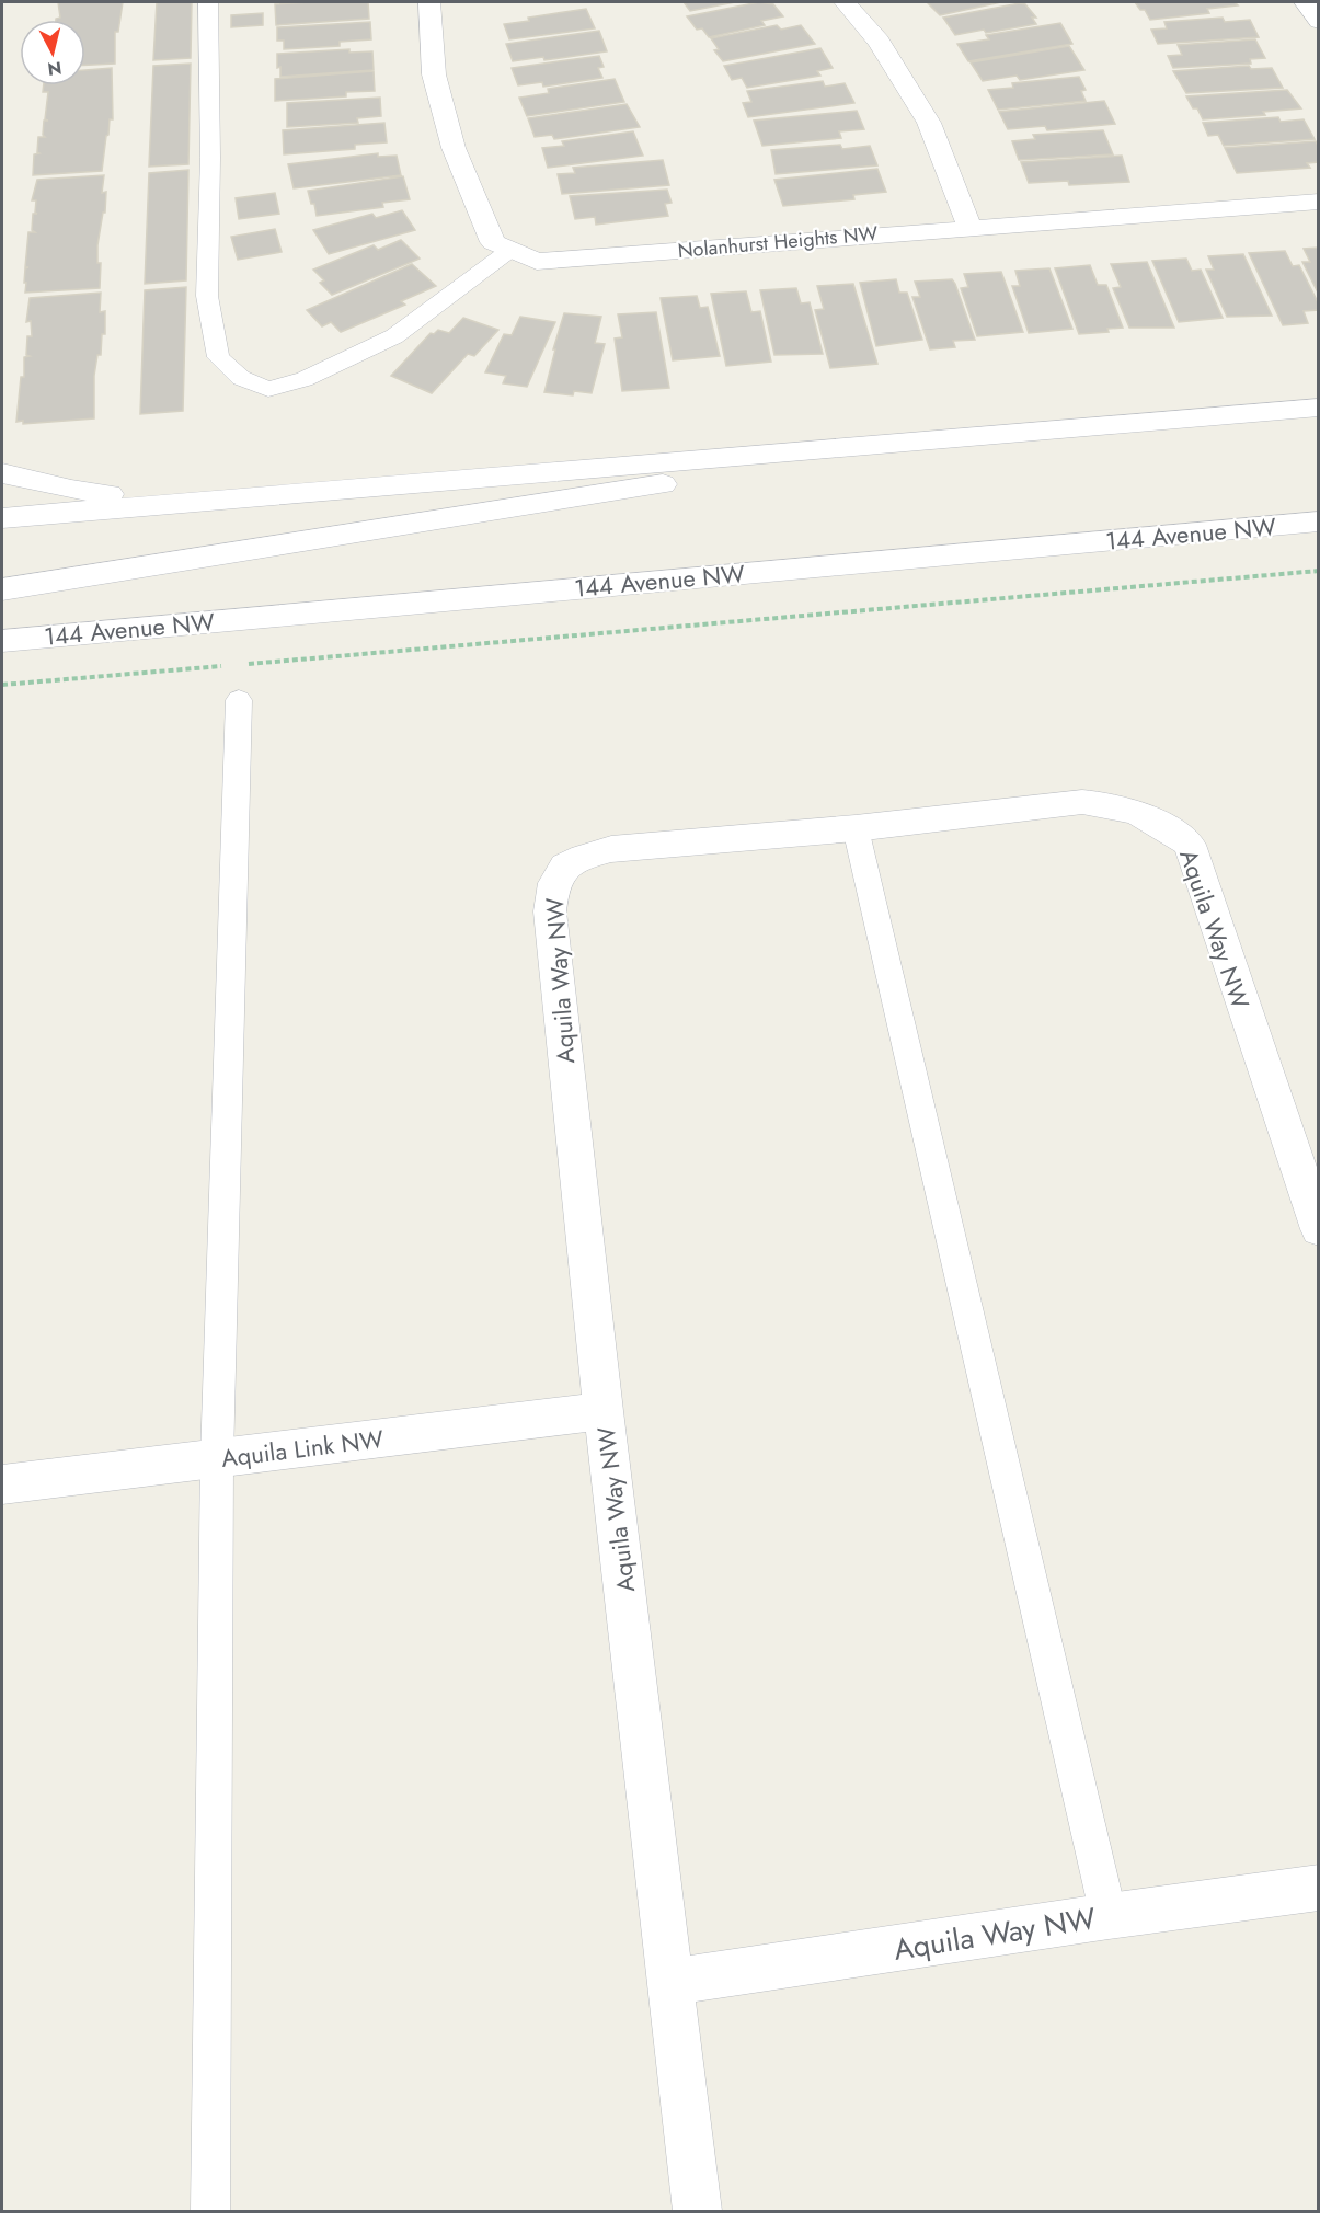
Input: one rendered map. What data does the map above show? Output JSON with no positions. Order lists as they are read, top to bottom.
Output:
{
  "streets": {
    "street": [
      "Nolanhurst Heights NW",
      "144 Avenue NW",
      "Aquila Way NW",
      "Aquila Link NW"
    ]
  },
  "crossings": [
    ["Aquila Way NW", "Aquila Link NW"]
  ],
  "north": "bottom"
}
